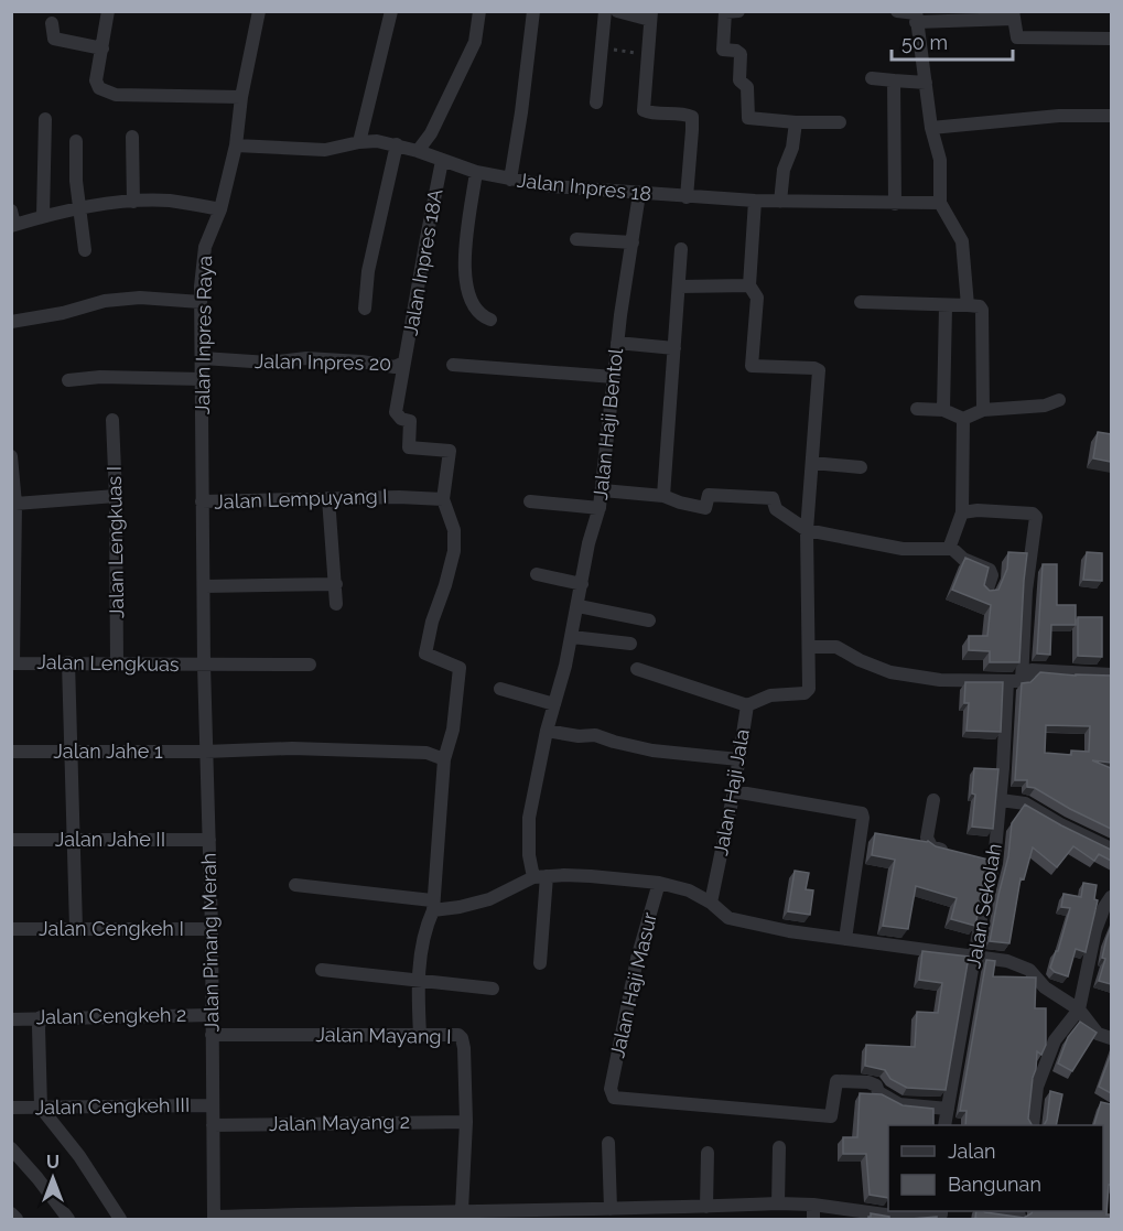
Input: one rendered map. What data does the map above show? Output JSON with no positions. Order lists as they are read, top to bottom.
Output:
{
  "streets": {
    "street": [
      "Jalan Inpres 18",
      "Jalan Inpres 18A",
      "Jalan Inpres Raya",
      "Jalan Inpres 20",
      "Jalan Haji Bentol",
      "Jalan Lempuyang I",
      "Jalan Lengkuas I",
      "Jalan Lengkuas",
      "Jalan Jahe 1",
      "Jalan Haji Jala",
      "Jalan Jahe II",
      "Jalan Sekolah",
      "Jalan Cengkeh I",
      "Jalan Pinang Merah",
      "Jalan Haji Masur",
      "Jalan Cengkeh 2",
      "Jalan Mayang I",
      "Jalan Cengkeh III",
      "Jalan Mayang 2"
    ]
  },
  "crossings": [
    ["Jalan Inpres 18", "Jalan Inpres 18A"],
    ["Jalan Inpres 18", "Jalan Inpres Raya"],
    ["Jalan Inpres 18", "Jalan Haji Bentol"],
    ["Jalan Inpres 18A", "Jalan Inpres 20"],
    ["Jalan Inpres 18A", "Jalan Lempuyang I"],
    ["Jalan Inpres Raya", "Jalan Inpres 20"],
    ["Jalan Inpres Raya", "Jalan Lempuyang I"],
    ["Jalan Inpres Raya", "Jalan Lengkuas"],
    ["Jalan Inpres Raya", "Jalan Pinang Merah"],
    ["Jalan Lengkuas I", "Jalan Lengkuas"],
    ["Jalan Lengkuas", "Jalan Pinang Merah"],
    ["Jalan Jahe 1", "Jalan Pinang Merah"],
    ["Jalan Jahe II", "Jalan Pinang Merah"],
    ["Jalan Sekolah", "Jalan Haji Masur"],
    ["Jalan Cengkeh I", "Jalan Pinang Merah"],
    ["Jalan Pinang Merah", "Jalan Cengkeh 2"],
    ["Jalan Pinang Merah", "Jalan Mayang I"],
    ["Jalan Pinang Merah", "Jalan Cengkeh III"],
    ["Jalan Pinang Merah", "Jalan Mayang 2"],
    ["Jalan Mayang I", "Jalan Mayang 2"]
  ],
  "legend": ["Jalan", "Bangunan"],
  "scale_bar": "50 m",
  "north": "top"
}
